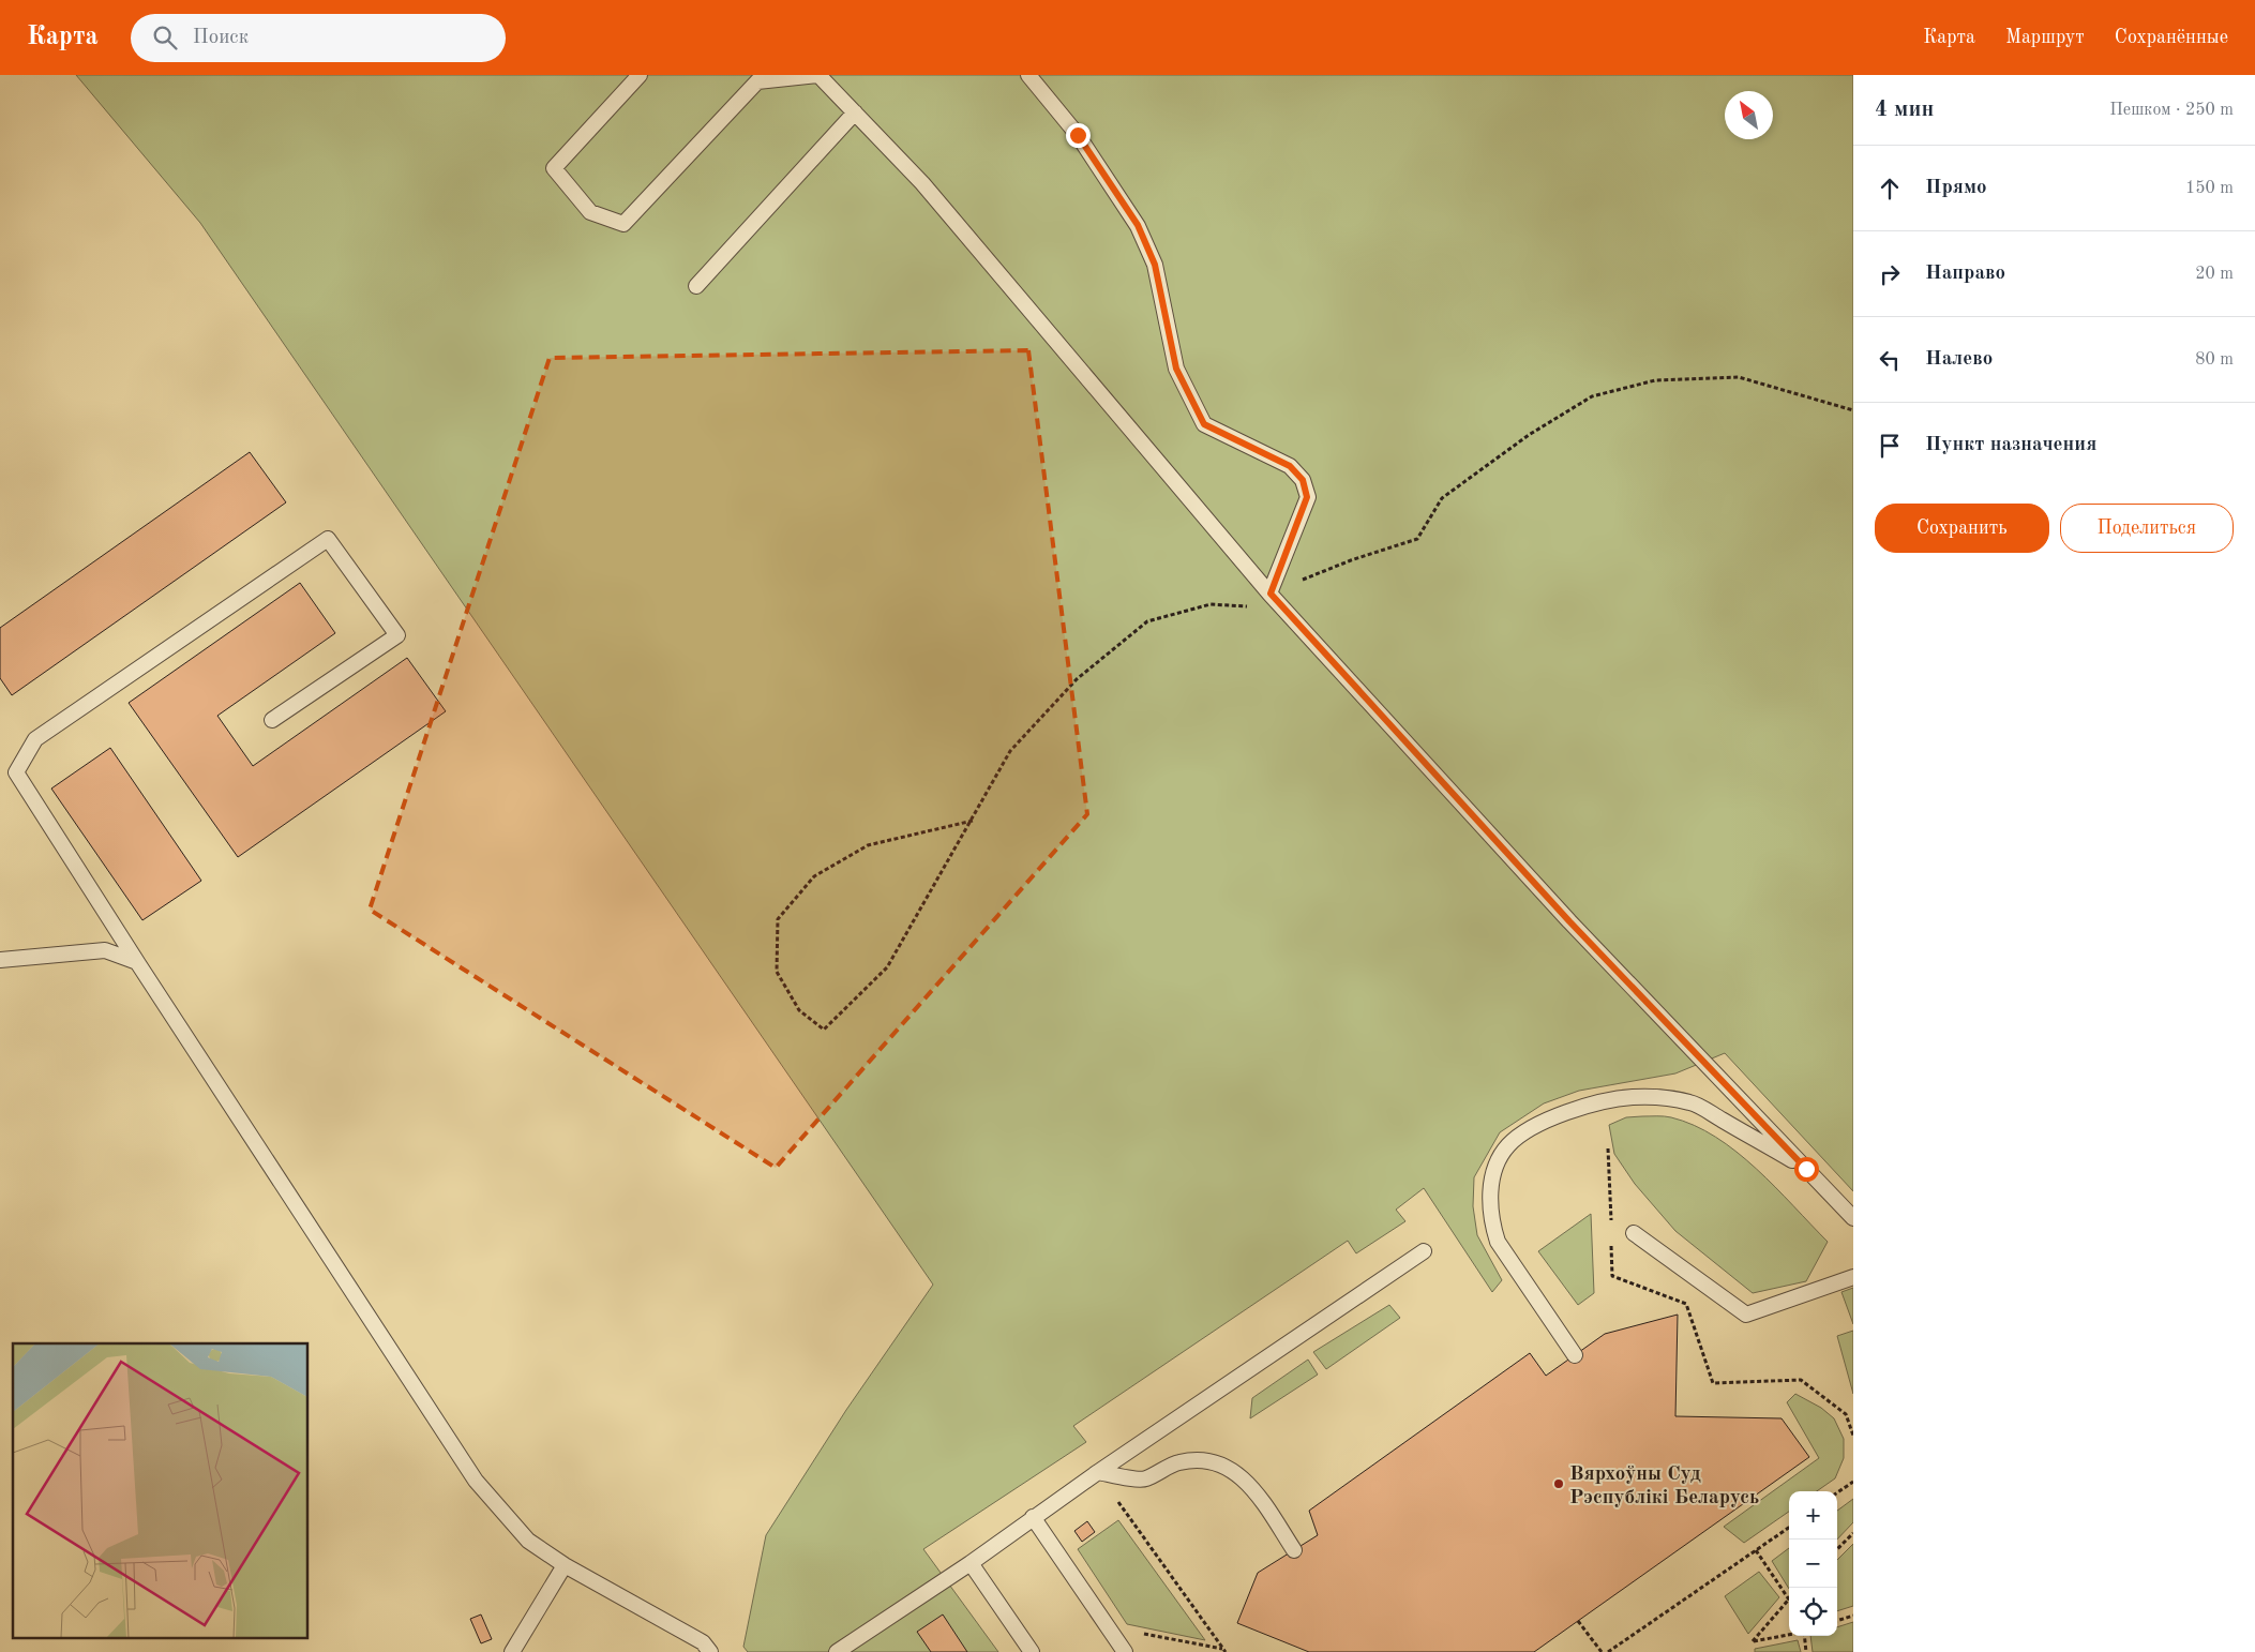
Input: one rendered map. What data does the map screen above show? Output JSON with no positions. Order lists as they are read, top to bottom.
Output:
{
  "places": ["Вярхоўны Суд Рэспублікі Беларусь"],
  "north": "top left",
  "page": {
    "header": "Карта",
    "search": "Поиск",
    "nav": ["Карта", "Маршрут", "Сохранённые"],
    "heading": ["4 мин", "Пешком · 250 m"],
    "list": [
      ["Прямо", "150 m"],
      ["Направо", "20 m"],
      ["Налево", "80 m"],
      "Пункт назначения"
    ],
    "buttons": ["Сохранить", "Поделиться"],
    "map_buttons": ["+", "−"]
  }
}
